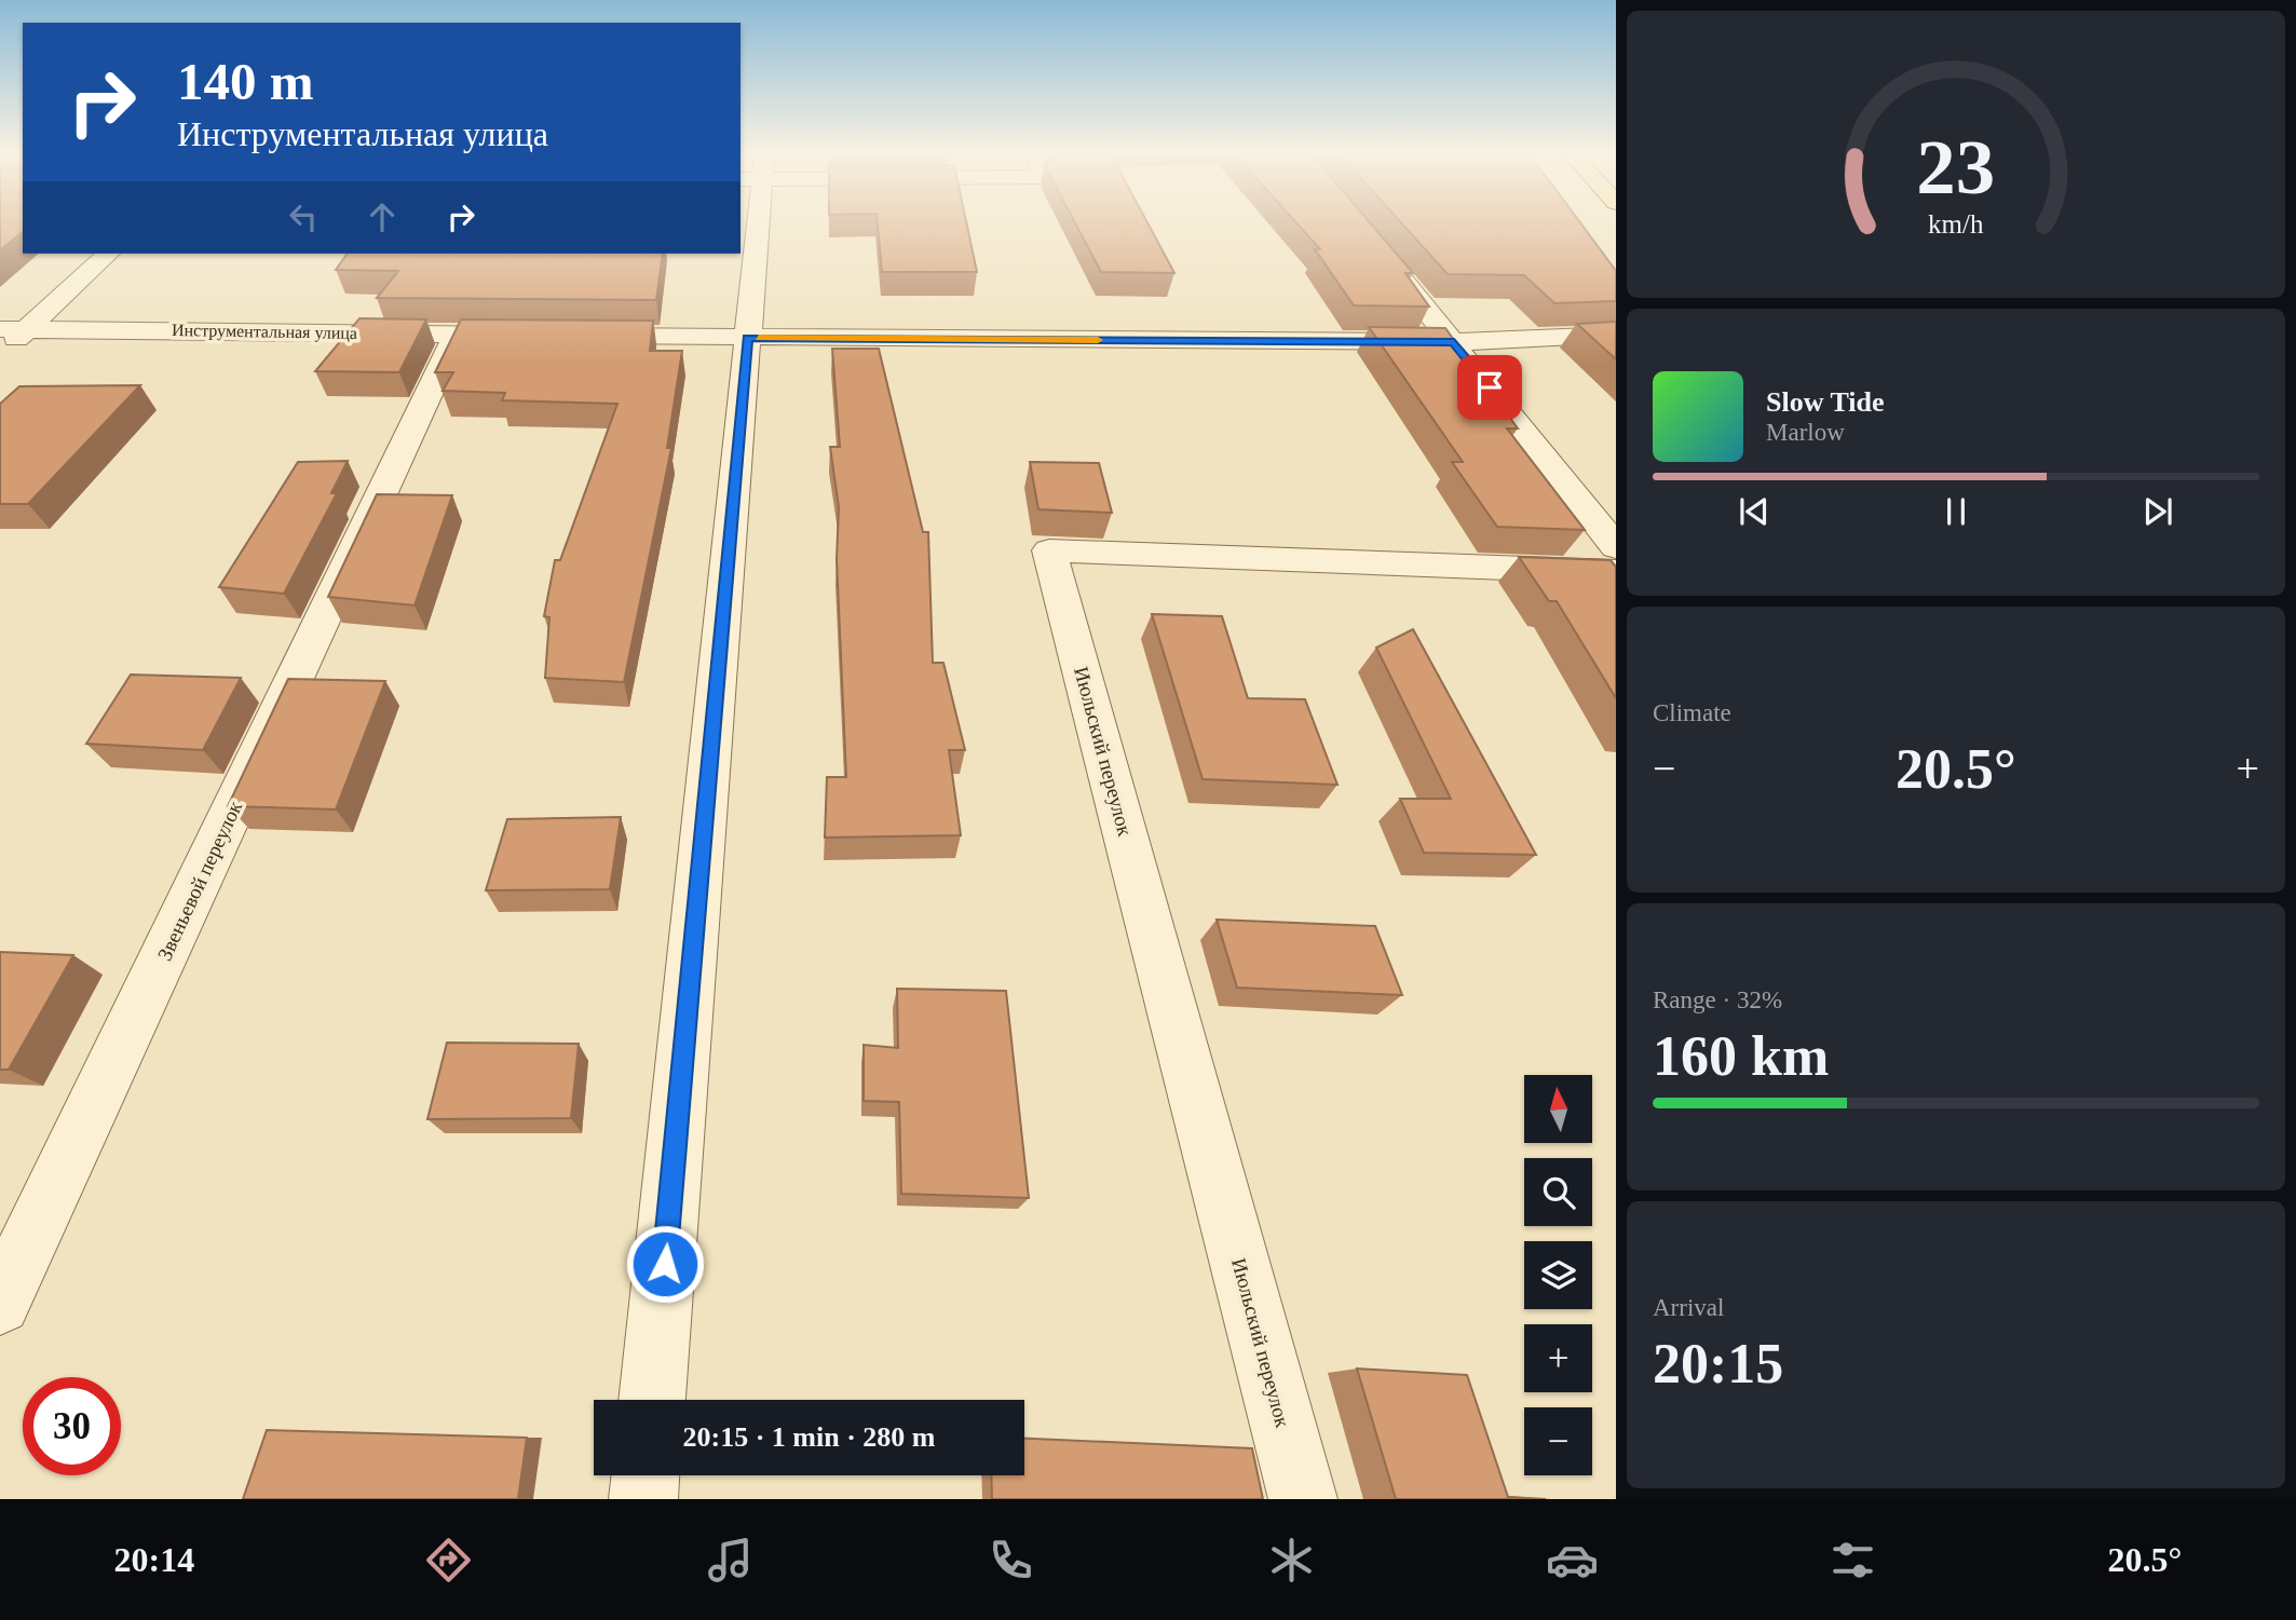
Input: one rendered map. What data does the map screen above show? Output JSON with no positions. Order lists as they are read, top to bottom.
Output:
{
  "streets": {
    "street": ["Инструментальная улица", "Июльский переулок", "Звеньевой переулок"]
  },
  "crossings": [
    ["Инструментальная улица", "Звеньевой переулок"]
  ],
  "north": "top",
  "page": {
    "turn": ["140 m", "Инструментальная улица"],
    "song": ["Slow Tide", "Marlow"],
    "tile": [
      "Climate",
      ["Range · 32%", "160 km"],
      ["Arrival", "20:15"]
    ],
    "heat": ["−", "20.5°", "+"],
    "map_buttons": ["+", "−"],
    "limit": "30",
    "trip": "20:15 · 1 min · 280 m",
    "tabs": ["20:14", "20.5°"],
    "gauge": ["23", "km/h"]
  }
}
